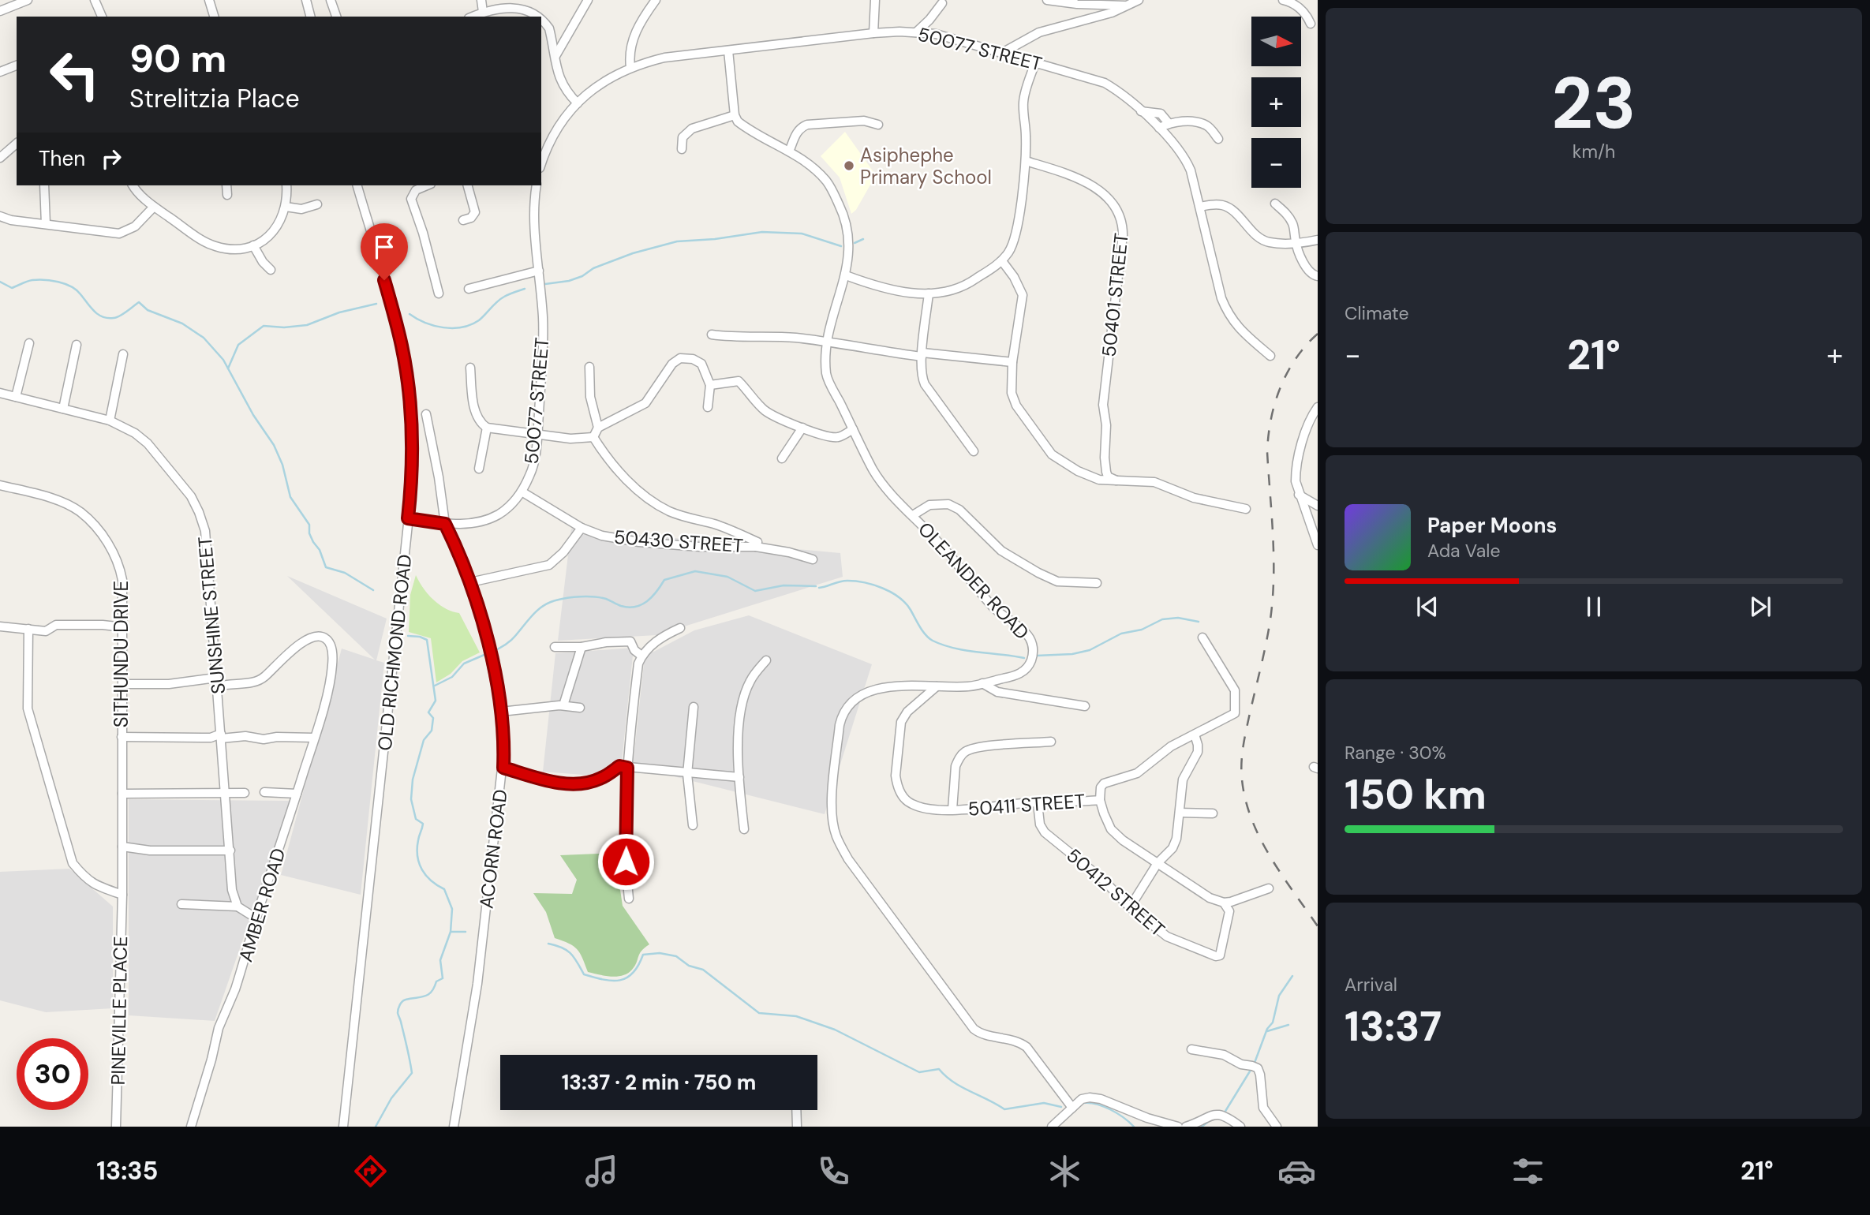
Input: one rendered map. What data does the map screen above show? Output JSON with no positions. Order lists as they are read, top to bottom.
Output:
{
  "streets": {
    "street": [
      "50077 STREET",
      "50401 STREET",
      "50430 STREET",
      "OLEANDER ROAD",
      "SUNSHINE STREET",
      "OLD RICHMOND ROAD",
      "SITHUNDU DRIVE",
      "50411 STREET",
      "ACORN ROAD",
      "50412 STREET",
      "AMBER ROAD",
      "PINEVILLE PLACE"
    ]
  },
  "crossings": [
    ["50077 STREET", "50430 STREET"],
    ["50077 STREET", "OLD RICHMOND ROAD"],
    ["50077 STREET", "ACORN ROAD"],
    ["OLEANDER ROAD", "50411 STREET"],
    ["SUNSHINE STREET", "AMBER ROAD"],
    ["SITHUNDU DRIVE", "PINEVILLE PLACE"],
    ["50411 STREET", "50412 STREET"]
  ],
  "places": ["Asiphephe Primary School"],
  "north": "right",
  "page": {
    "tile": [
      ["23", "km/h"],
      "Climate",
      ["Range · 30%", "150 km"],
      ["Arrival", "13:37"]
    ],
    "map_buttons": ["+", "−"],
    "turn": ["90 m", "Strelitzia Place"],
    "then": "Then",
    "heat": ["−", "21°", "+"],
    "song": ["Paper Moons", "Ada Vale"],
    "limit": "30",
    "trip": "13:37 · 2 min · 750 m",
    "tabs": ["13:35", "21°"]
  }
}
